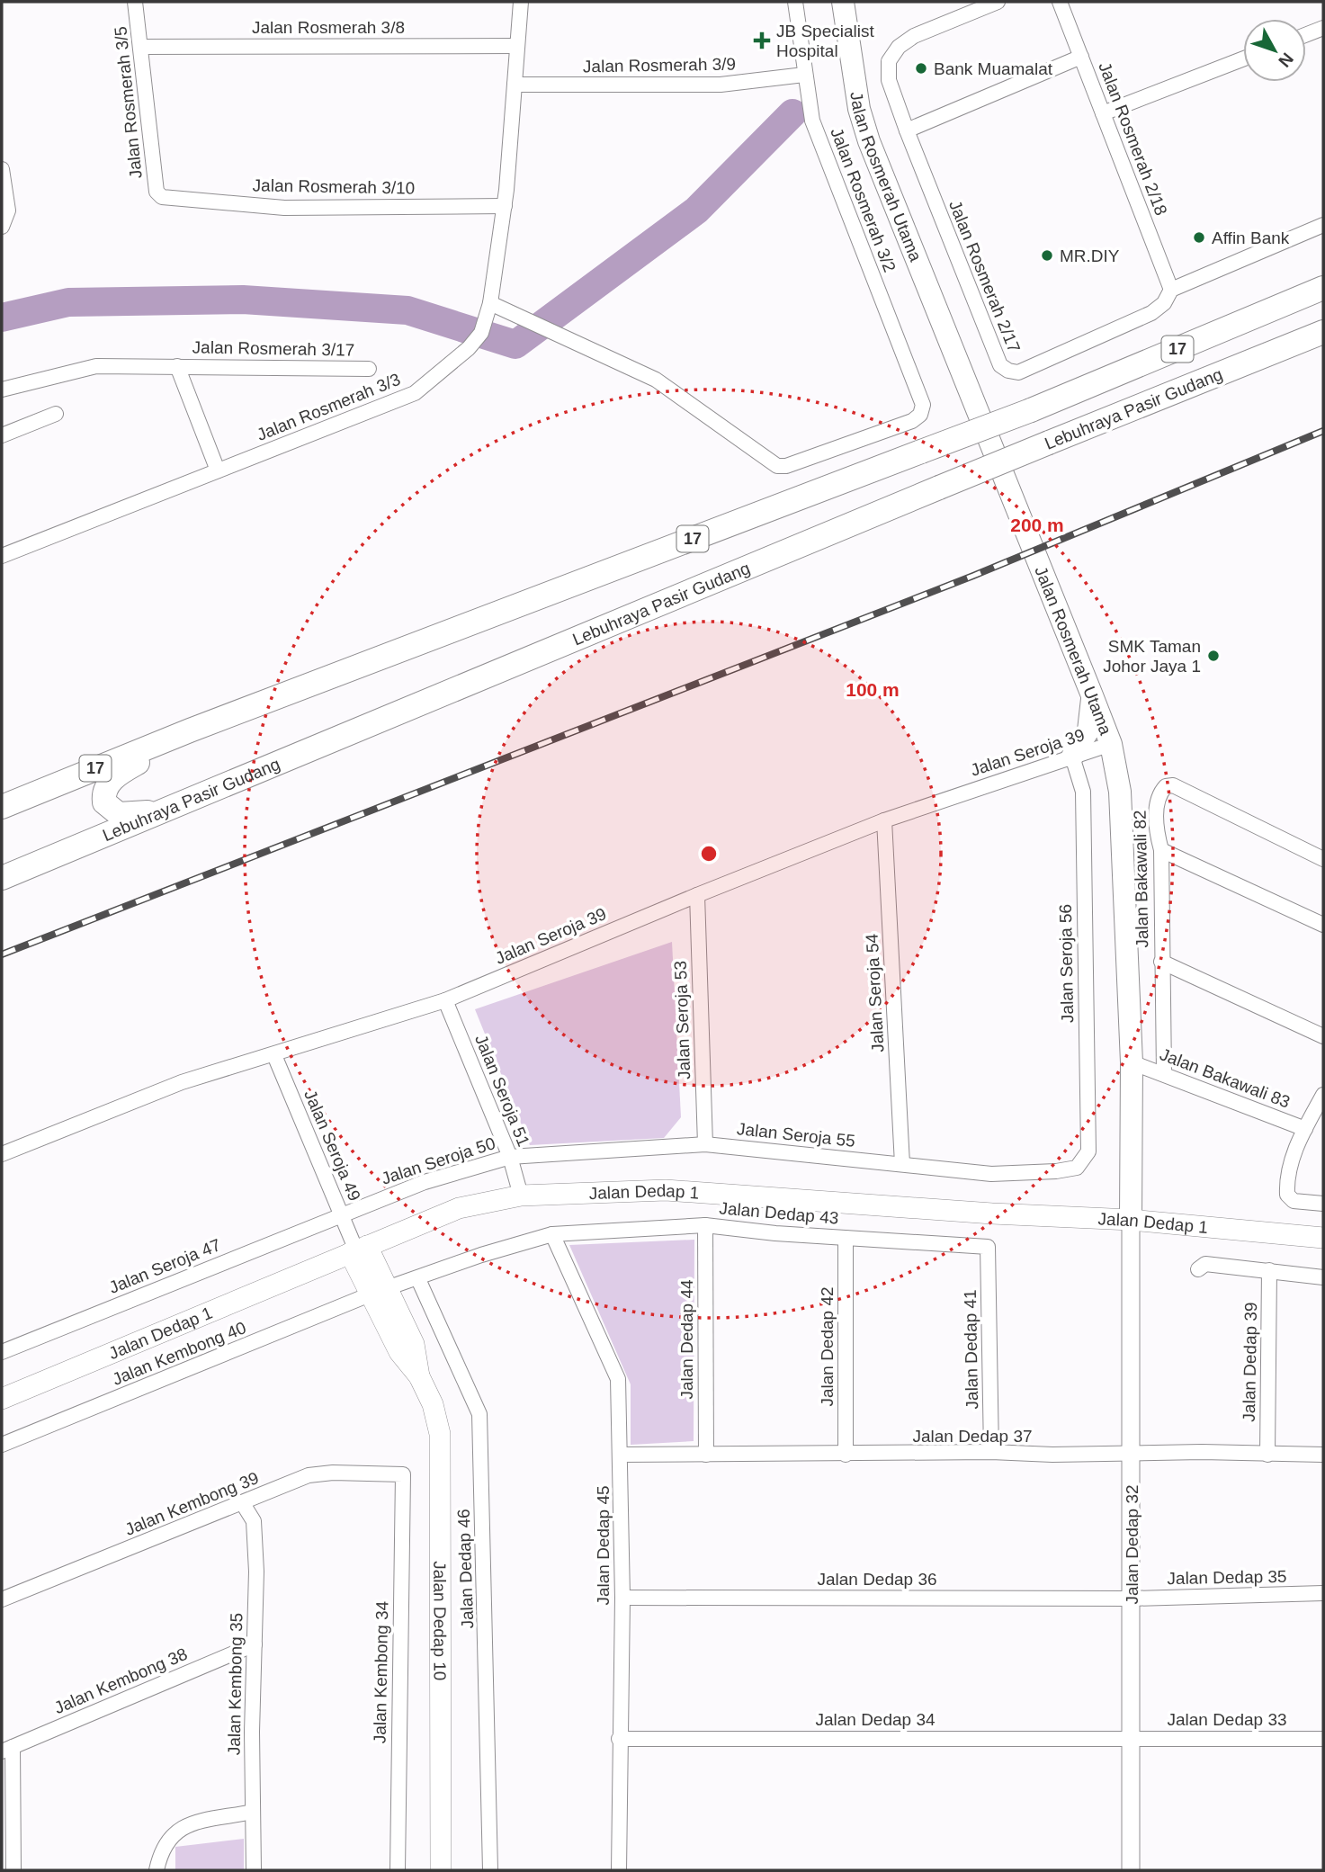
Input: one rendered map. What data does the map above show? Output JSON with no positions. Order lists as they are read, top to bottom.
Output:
{
  "streets": {
    "highway": ["17", "Lebuhraya Pasir Gudang"],
    "main road": ["Jalan Rosmerah Utama", "Jalan Dedap 1", "Jalan Dedap 10"],
    "street": [
      "Jalan Rosmerah 3/8",
      "Jalan Rosmerah 3/9",
      "Jalan Rosmerah 3/5",
      "Jalan Rosmerah 2/18",
      "Jalan Rosmerah 3/10",
      "Jalan Rosmerah 3/2",
      "Jalan Rosmerah 2/17",
      "Jalan Rosmerah 3/17",
      "Jalan Rosmerah 3/3",
      "Jalan Seroja 39",
      "Jalan Bakawali 82",
      "Jalan Seroja 56",
      "Jalan Seroja 54",
      "Jalan Seroja 53",
      "Jalan Bakawali 83",
      "Jalan Seroja 51",
      "Jalan Seroja 55",
      "Jalan Seroja 49",
      "Jalan Seroja 50",
      "Jalan Dedap 43",
      "Jalan Seroja 47",
      "Jalan Dedap 44",
      "Jalan Dedap 42",
      "Jalan Dedap 41",
      "Jalan Kembong 40",
      "Jalan Dedap 39",
      "Jalan Dedap 37",
      "Jalan Kembong 39",
      "Jalan Dedap 32",
      "Jalan Dedap 45",
      "Jalan Dedap 46",
      "Jalan Dedap 35",
      "Jalan Dedap 36",
      "Jalan Kembong 34",
      "Jalan Kembong 38",
      "Jalan Kembong 35",
      "Jalan Dedap 34",
      "Jalan Dedap 33"
    ]
  },
  "crossings": [
    ["Jalan Rosmerah 3/8", "Jalan Rosmerah 3/5"],
    ["Jalan Rosmerah 3/8", "Jalan Rosmerah 3/3"],
    ["Jalan Rosmerah 3/9", "Jalan Rosmerah 3/2"],
    ["Jalan Rosmerah 3/9", "Jalan Rosmerah 3/3"],
    ["Jalan Rosmerah 3/5", "Jalan Rosmerah 3/10"],
    ["Jalan Rosmerah 2/18", "Jalan Rosmerah 2/17"],
    ["Jalan Rosmerah Utama", "Jalan Seroja 39"],
    ["Jalan Rosmerah Utama", "Jalan Bakawali 83"],
    ["Jalan Rosmerah Utama", "Jalan Dedap 1"],
    ["Jalan Rosmerah Utama", "Jalan Dedap 32"],
    ["Jalan Rosmerah 3/10", "Jalan Rosmerah 3/3"],
    ["Jalan Rosmerah 3/2", "Jalan Rosmerah 3/3"],
    ["Jalan Rosmerah 3/17", "Jalan Rosmerah 3/3"],
    ["Jalan Seroja 39", "Jalan Seroja 56"],
    ["Jalan Seroja 39", "Jalan Seroja 54"],
    ["Jalan Seroja 39", "Jalan Seroja 53"],
    ["Jalan Seroja 39", "Jalan Seroja 51"],
    ["Jalan Seroja 39", "Jalan Seroja 49"],
    ["Jalan Bakawali 82", "Jalan Bakawali 83"],
    ["Jalan Seroja 56", "Jalan Seroja 55"],
    ["Jalan Seroja 54", "Jalan Seroja 55"],
    ["Jalan Seroja 53", "Jalan Seroja 55"],
    ["Jalan Seroja 51", "Jalan Seroja 55"],
    ["Jalan Seroja 51", "Jalan Seroja 50"],
    ["Jalan Seroja 51", "Jalan Dedap 1"],
    ["Jalan Seroja 55", "Jalan Seroja 50"],
    ["Jalan Seroja 49", "Jalan Seroja 50"],
    ["Jalan Seroja 49", "Jalan Dedap 1"],
    ["Jalan Seroja 49", "Jalan Seroja 47"],
    ["Jalan Seroja 49", "Jalan Dedap 10"],
    ["Jalan Seroja 50", "Jalan Seroja 47"],
    ["Jalan Dedap 1", "Jalan Dedap 32"],
    ["Jalan Dedap 1", "Jalan Dedap 10"],
    ["Jalan Dedap 43", "Jalan Dedap 44"],
    ["Jalan Dedap 43", "Jalan Dedap 42"],
    ["Jalan Dedap 43", "Jalan Dedap 41"],
    ["Jalan Dedap 43", "Jalan Kembong 40"],
    ["Jalan Dedap 43", "Jalan Dedap 45"],
    ["Jalan Dedap 43", "Jalan Dedap 46"],
    ["Jalan Dedap 43", "Jalan Dedap 10"],
    ["Jalan Dedap 44", "Jalan Dedap 37"],
    ["Jalan Dedap 42", "Jalan Dedap 37"],
    ["Jalan Dedap 41", "Jalan Dedap 37"],
    ["Jalan Kembong 40", "Jalan Dedap 10"],
    ["Jalan Dedap 39", "Jalan Dedap 37"],
    ["Jalan Dedap 37", "Jalan Dedap 32"],
    ["Jalan Dedap 37", "Jalan Dedap 45"],
    ["Jalan Kembong 39", "Jalan Kembong 34"],
    ["Jalan Kembong 39", "Jalan Kembong 35"],
    ["Jalan Dedap 32", "Jalan Dedap 35"],
    ["Jalan Dedap 32", "Jalan Dedap 36"],
    ["Jalan Dedap 32", "Jalan Dedap 34"],
    ["Jalan Dedap 32", "Jalan Dedap 33"],
    ["Jalan Dedap 45", "Jalan Dedap 36"],
    ["Jalan Dedap 45", "Jalan Dedap 34"],
    ["Jalan Dedap 35", "Jalan Dedap 36"],
    ["Jalan Kembong 38", "Jalan Kembong 35"],
    ["Jalan Dedap 34", "Jalan Dedap 33"]
  ],
  "places": {
    "health": ["JB Specialist Hospital"],
    "other": [
      "Bank Muamalat",
      "Affin Bank",
      "MR.DIY",
      "SMK Taman Johor Jaya 1"
    ]
  },
  "north": "bottom right",
  "rings": ["200 m", "100 m"]
}
